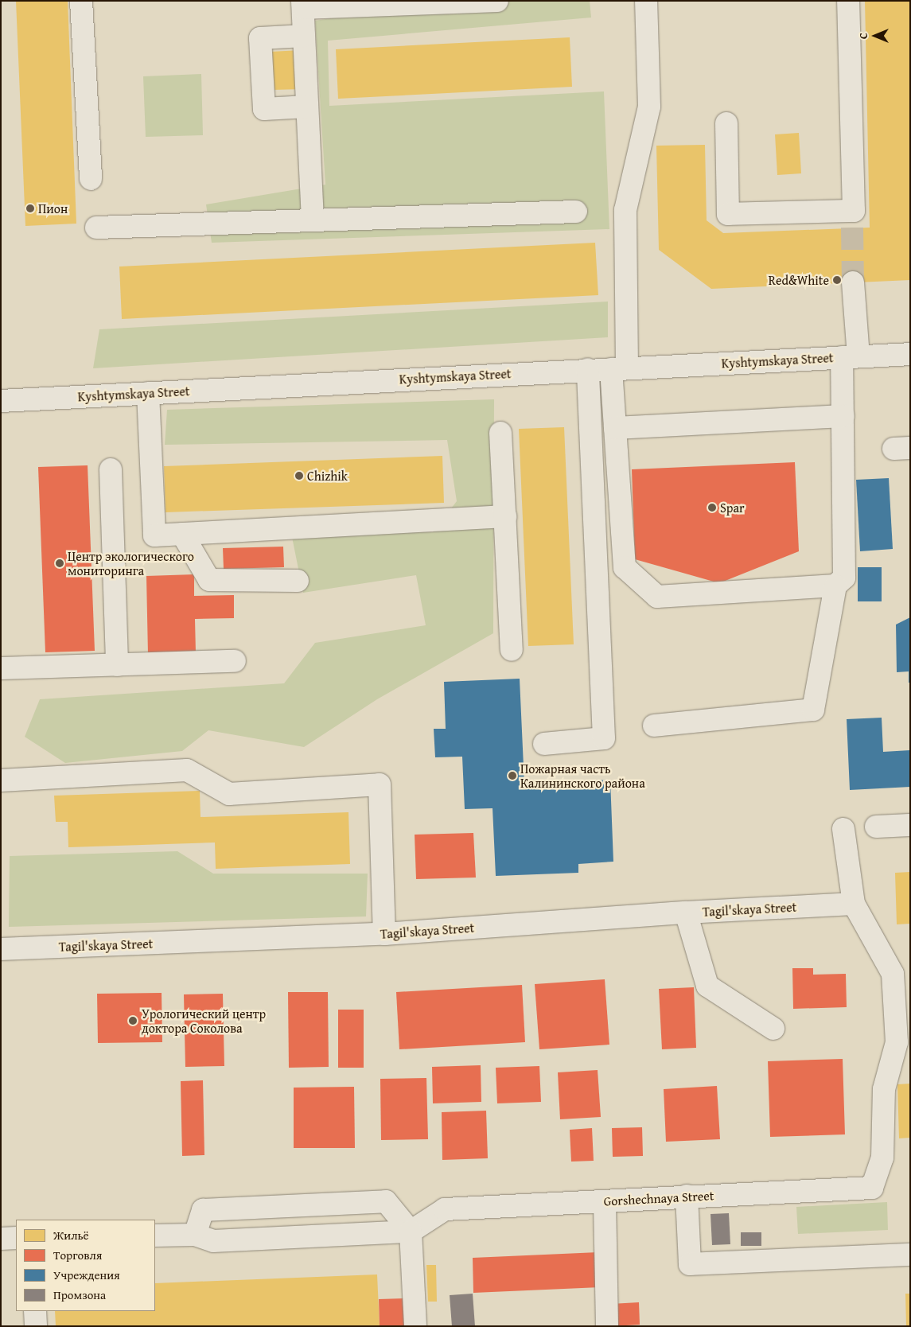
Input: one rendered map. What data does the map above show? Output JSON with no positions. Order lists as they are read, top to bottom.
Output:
{
  "streets": {
    "street": ["Kyshtymskaya Street", "Tagil'skaya Street", "Gorshechnaya Street"]
  },
  "places": [
    "Пион",
    "Red&White",
    "Chizhik",
    "Spar",
    "Центр экологического мониторинга",
    "Пожарная часть Калининского района",
    "Урологический центр доктора Соколова"
  ],
  "legend": [
    "Жильё",
    "Торговля",
    "Учреждения",
    "Промзона"
  ],
  "north": "left"
}
